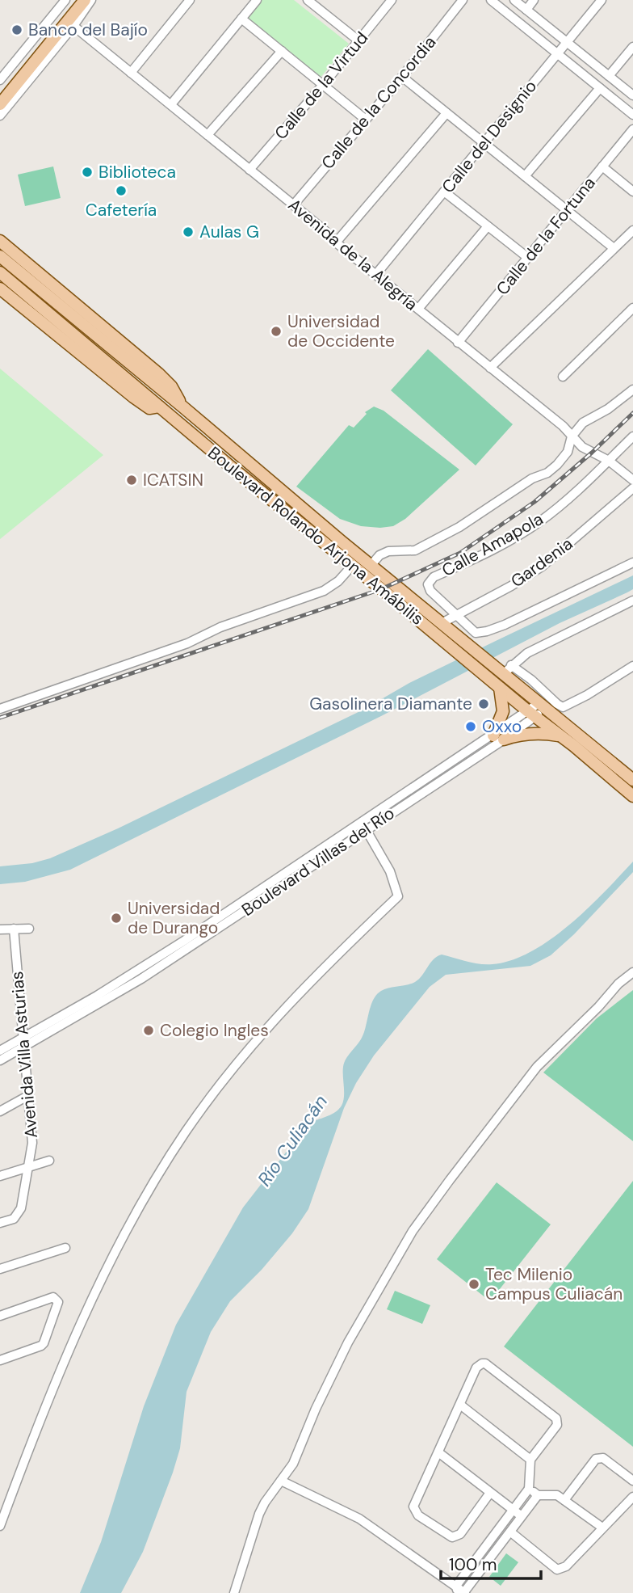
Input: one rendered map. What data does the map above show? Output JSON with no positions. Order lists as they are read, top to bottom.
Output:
{
  "streets": {
    "main road": ["Boulevard Rolando Arjona Amábilis"],
    "street": [
      "Calle de la Virtud",
      "Calle de la Concordia",
      "Calle del Designio",
      "Calle de la Fortuna",
      "Avenida de la Alegría",
      "Calle Amapola",
      "Gardenia",
      "Boulevard Villas del Río",
      "Avenida Villa Asturias"
    ]
  },
  "crossings": [
    ["Calle de la Virtud", "Avenida de la Alegría"],
    ["Calle de la Concordia", "Avenida de la Alegría"],
    ["Calle del Designio", "Avenida de la Alegría"],
    ["Calle de la Fortuna", "Avenida de la Alegría"],
    ["Avenida de la Alegría", "Calle Amapola"],
    ["Boulevard Rolando Arjona Amábilis", "Gardenia"],
    ["Boulevard Rolando Arjona Amábilis", "Boulevard Villas del Río"],
    ["Calle Amapola", "Gardenia"],
    ["Boulevard Villas del Río", "Avenida Villa Asturias"]
  ],
  "water": ["Río Culiacán"],
  "places": [
    "Banco del Bajío",
    "Biblioteca",
    "Cafetería",
    "Aulas G",
    "Universidad de Occidente",
    "ICATSIN",
    "Gasolinera Diamante",
    "Oxxo",
    "Universidad de Durango",
    "Colegio Ingles",
    "Tec Milenio Campus Culiacán"
  ],
  "scale_bar": "100 m"
}
